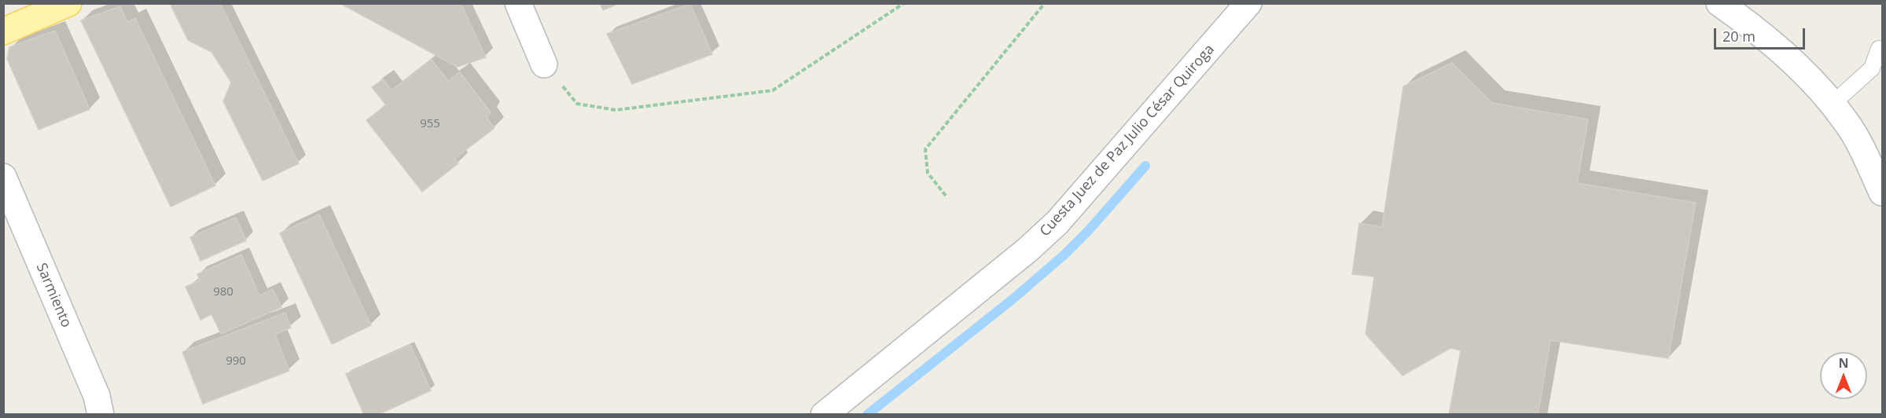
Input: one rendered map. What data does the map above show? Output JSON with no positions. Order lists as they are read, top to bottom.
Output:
{
  "streets": {
    "street": ["Cuesta Juez de Paz Julio César Quiroga", "Sarmiento"]
  },
  "house_numbers": ["955", "980", "990"],
  "scale_bar": "20 m",
  "north": "top"
}
